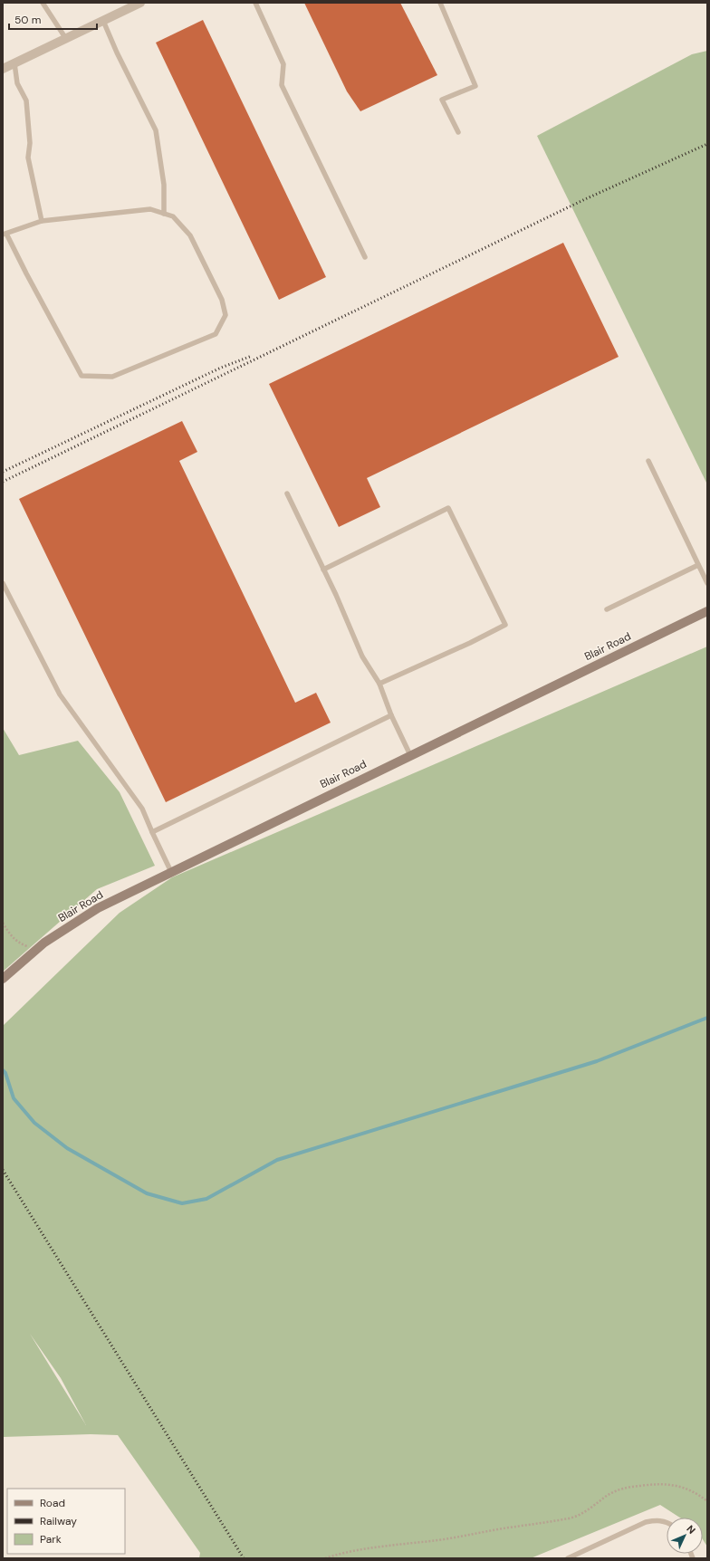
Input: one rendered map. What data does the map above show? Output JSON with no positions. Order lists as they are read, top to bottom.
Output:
{
  "streets": {
    "street": ["Blair Road"]
  },
  "legend": ["Road", "Railway", "Park"],
  "scale_bar": "50 m",
  "north": "top right"
}
